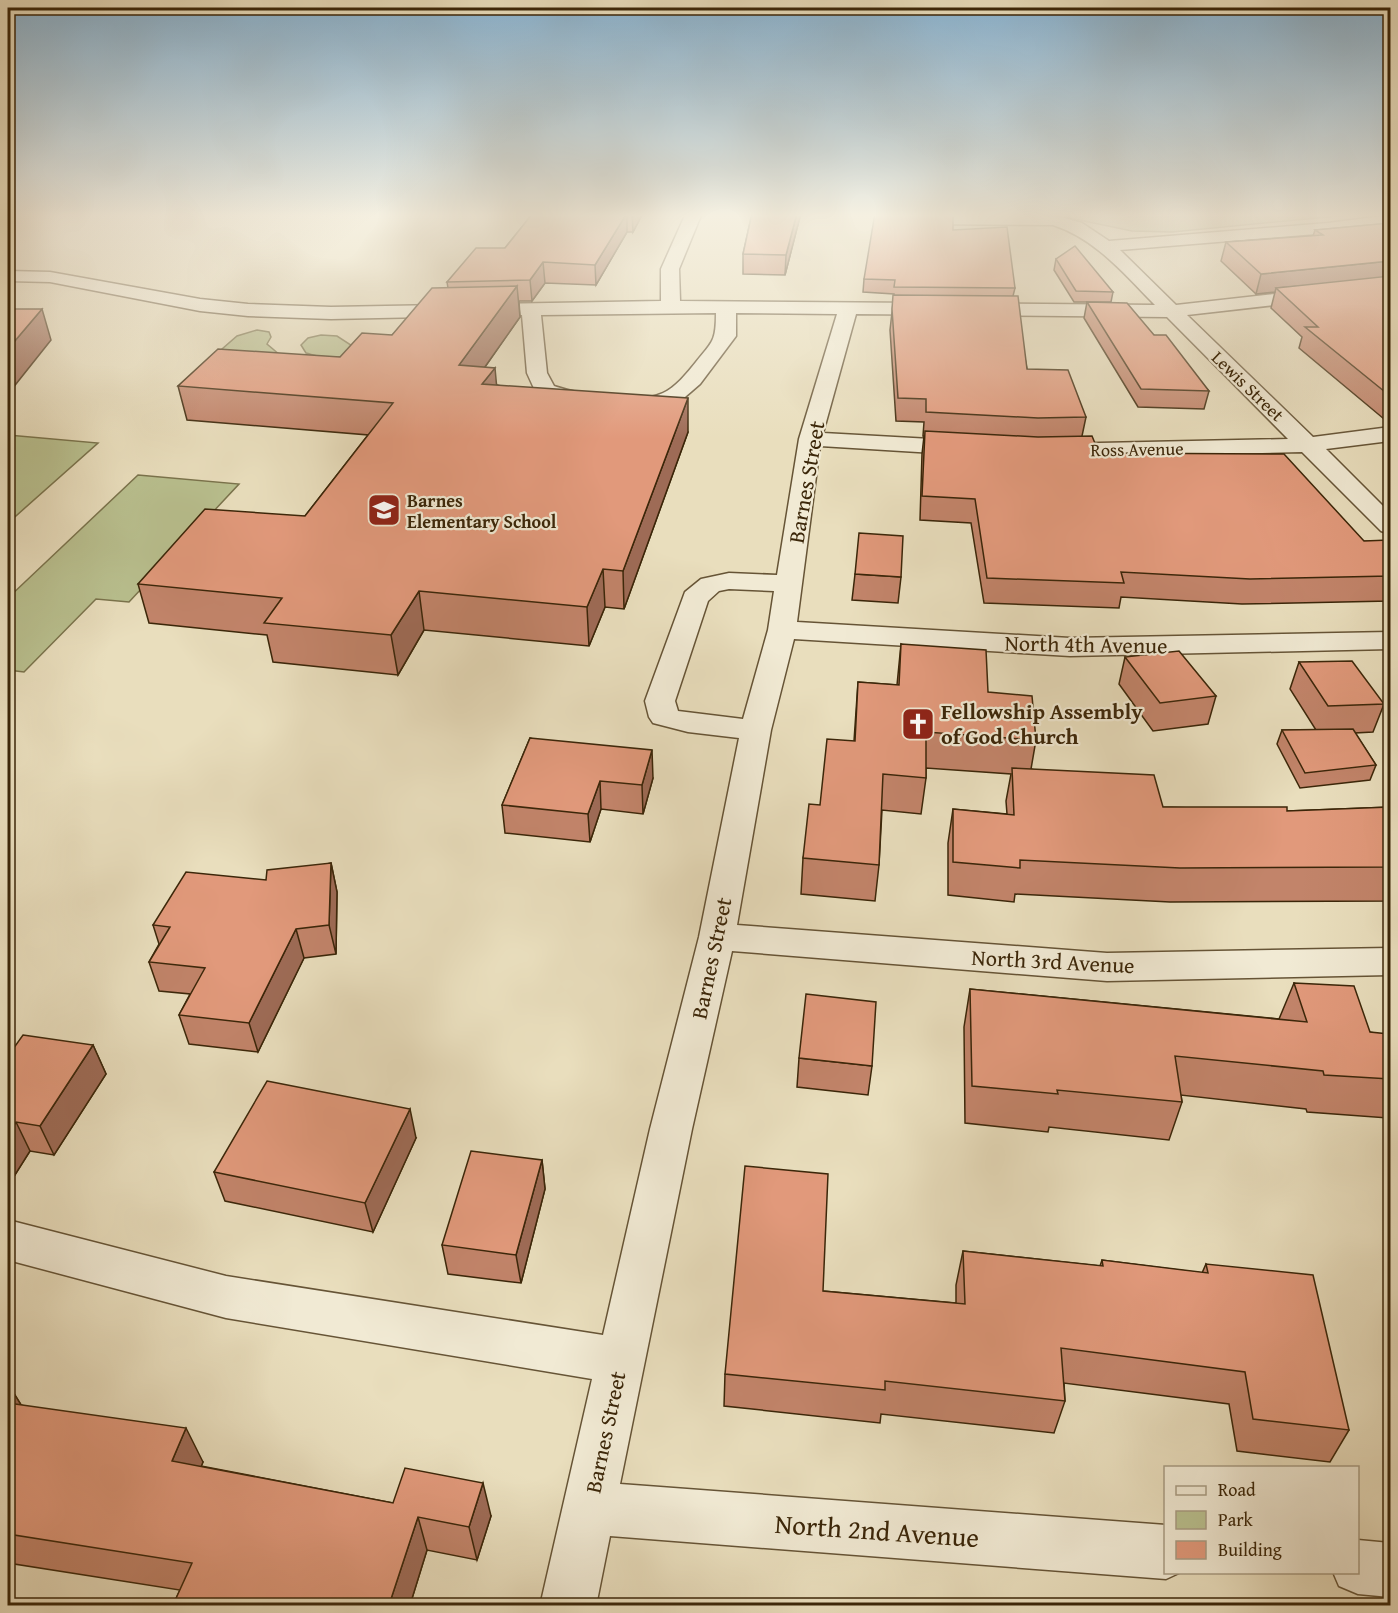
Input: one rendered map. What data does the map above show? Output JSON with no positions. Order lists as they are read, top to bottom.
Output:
{
  "streets": {
    "street": [
      "Lewis Street",
      "Ross Avenue",
      "Barnes Street",
      "North 4th Avenue",
      "North 3rd Avenue",
      "North 2nd Avenue"
    ]
  },
  "crossings": [
    ["Lewis Street", "Ross Avenue"],
    ["Barnes Street", "North 4th Avenue"],
    ["Barnes Street", "North 3rd Avenue"],
    ["Barnes Street", "North 2nd Avenue"]
  ],
  "places": {
    "school or university": ["Barnes Elementary School"],
    "church": ["Fellowship Assembly of God Church"]
  },
  "legend": ["Road", "Park", "Building"]
}
